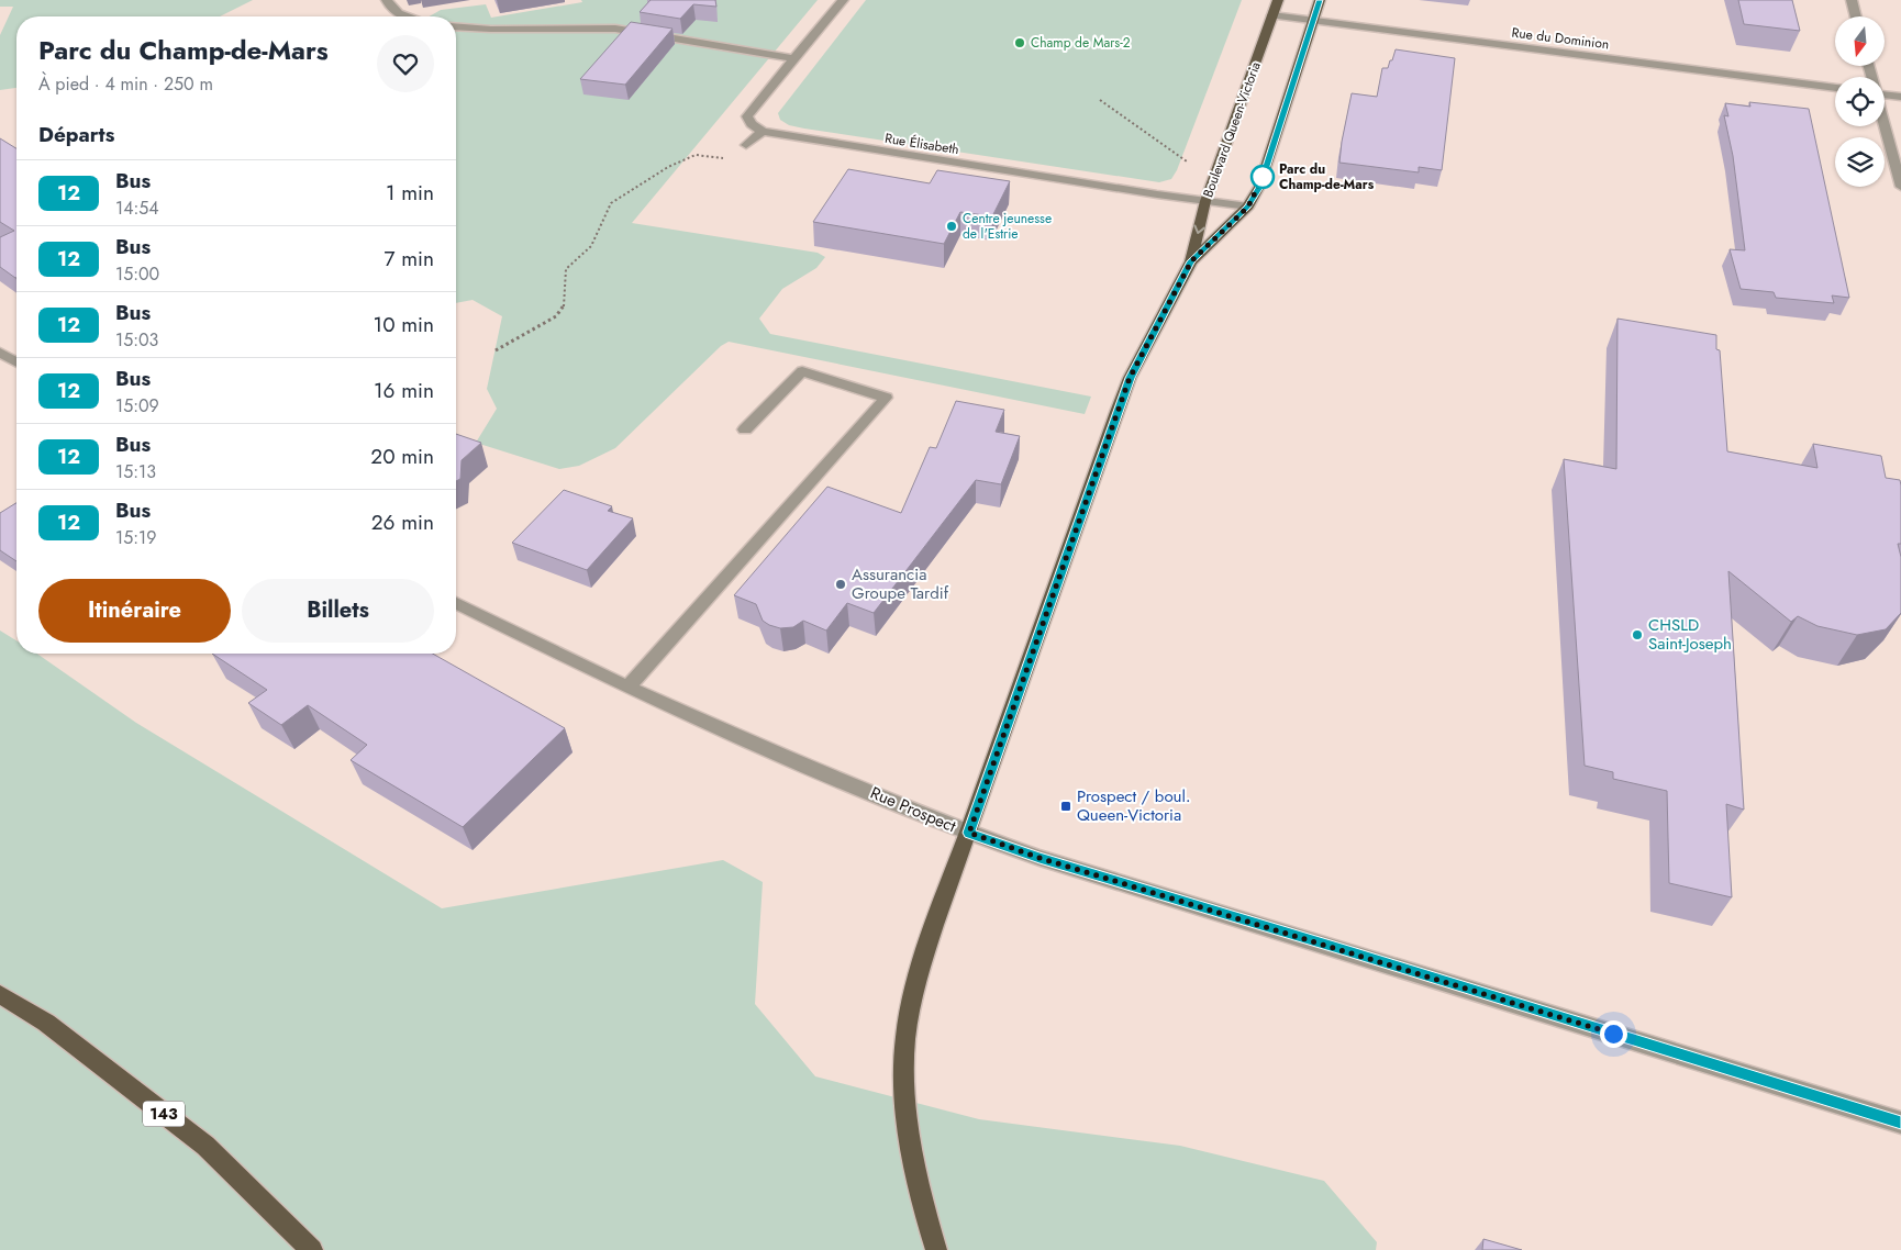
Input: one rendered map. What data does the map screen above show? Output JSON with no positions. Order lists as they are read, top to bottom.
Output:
{
  "streets": {
    "main road": ["Boulevard Queen-Victoria", "143"],
    "street": ["Rue du Dominion", "Rue Élisabeth", "Rue Prospect"]
  },
  "crossings": [
    ["Rue du Dominion", "Boulevard Queen-Victoria"],
    ["Boulevard Queen-Victoria", "Rue Élisabeth"],
    ["Boulevard Queen-Victoria", "Rue Prospect"]
  ],
  "places": {
    "other": [
      "Champ de Mars-2",
      "Parc du Champ-de-Mars",
      "Centre jeunesse de l'Estrie",
      "Assurancia Groupe Tardif",
      "CHSLD Saint-Joseph"
    ],
    "transit": ["Prospect / boul. Queen-Victoria"]
  },
  "lines": ["bus line 12"],
  "north": "bottom",
  "page": {
    "heading": [
      ["Parc du Champ-de-Mars", "À pied · 4 min · 250 m"],
      "Départs"
    ],
    "list": [
      {
        "mark": "12",
        "name": "Bus",
        "note": "14:54",
        "value": "1 min"
      },
      {
        "mark": "12",
        "name": "Bus",
        "note": "15:00",
        "value": "7 min"
      },
      {
        "mark": "12",
        "name": "Bus",
        "note": "15:03",
        "value": "10 min"
      },
      {
        "mark": "12",
        "name": "Bus",
        "note": "15:09",
        "value": "16 min"
      },
      {
        "mark": "12",
        "name": "Bus",
        "note": "15:13",
        "value": "20 min"
      },
      {
        "mark": "12",
        "name": "Bus",
        "note": "15:19",
        "value": "26 min"
      }
    ],
    "buttons": ["Itinéraire", "Billets"]
  }
}
